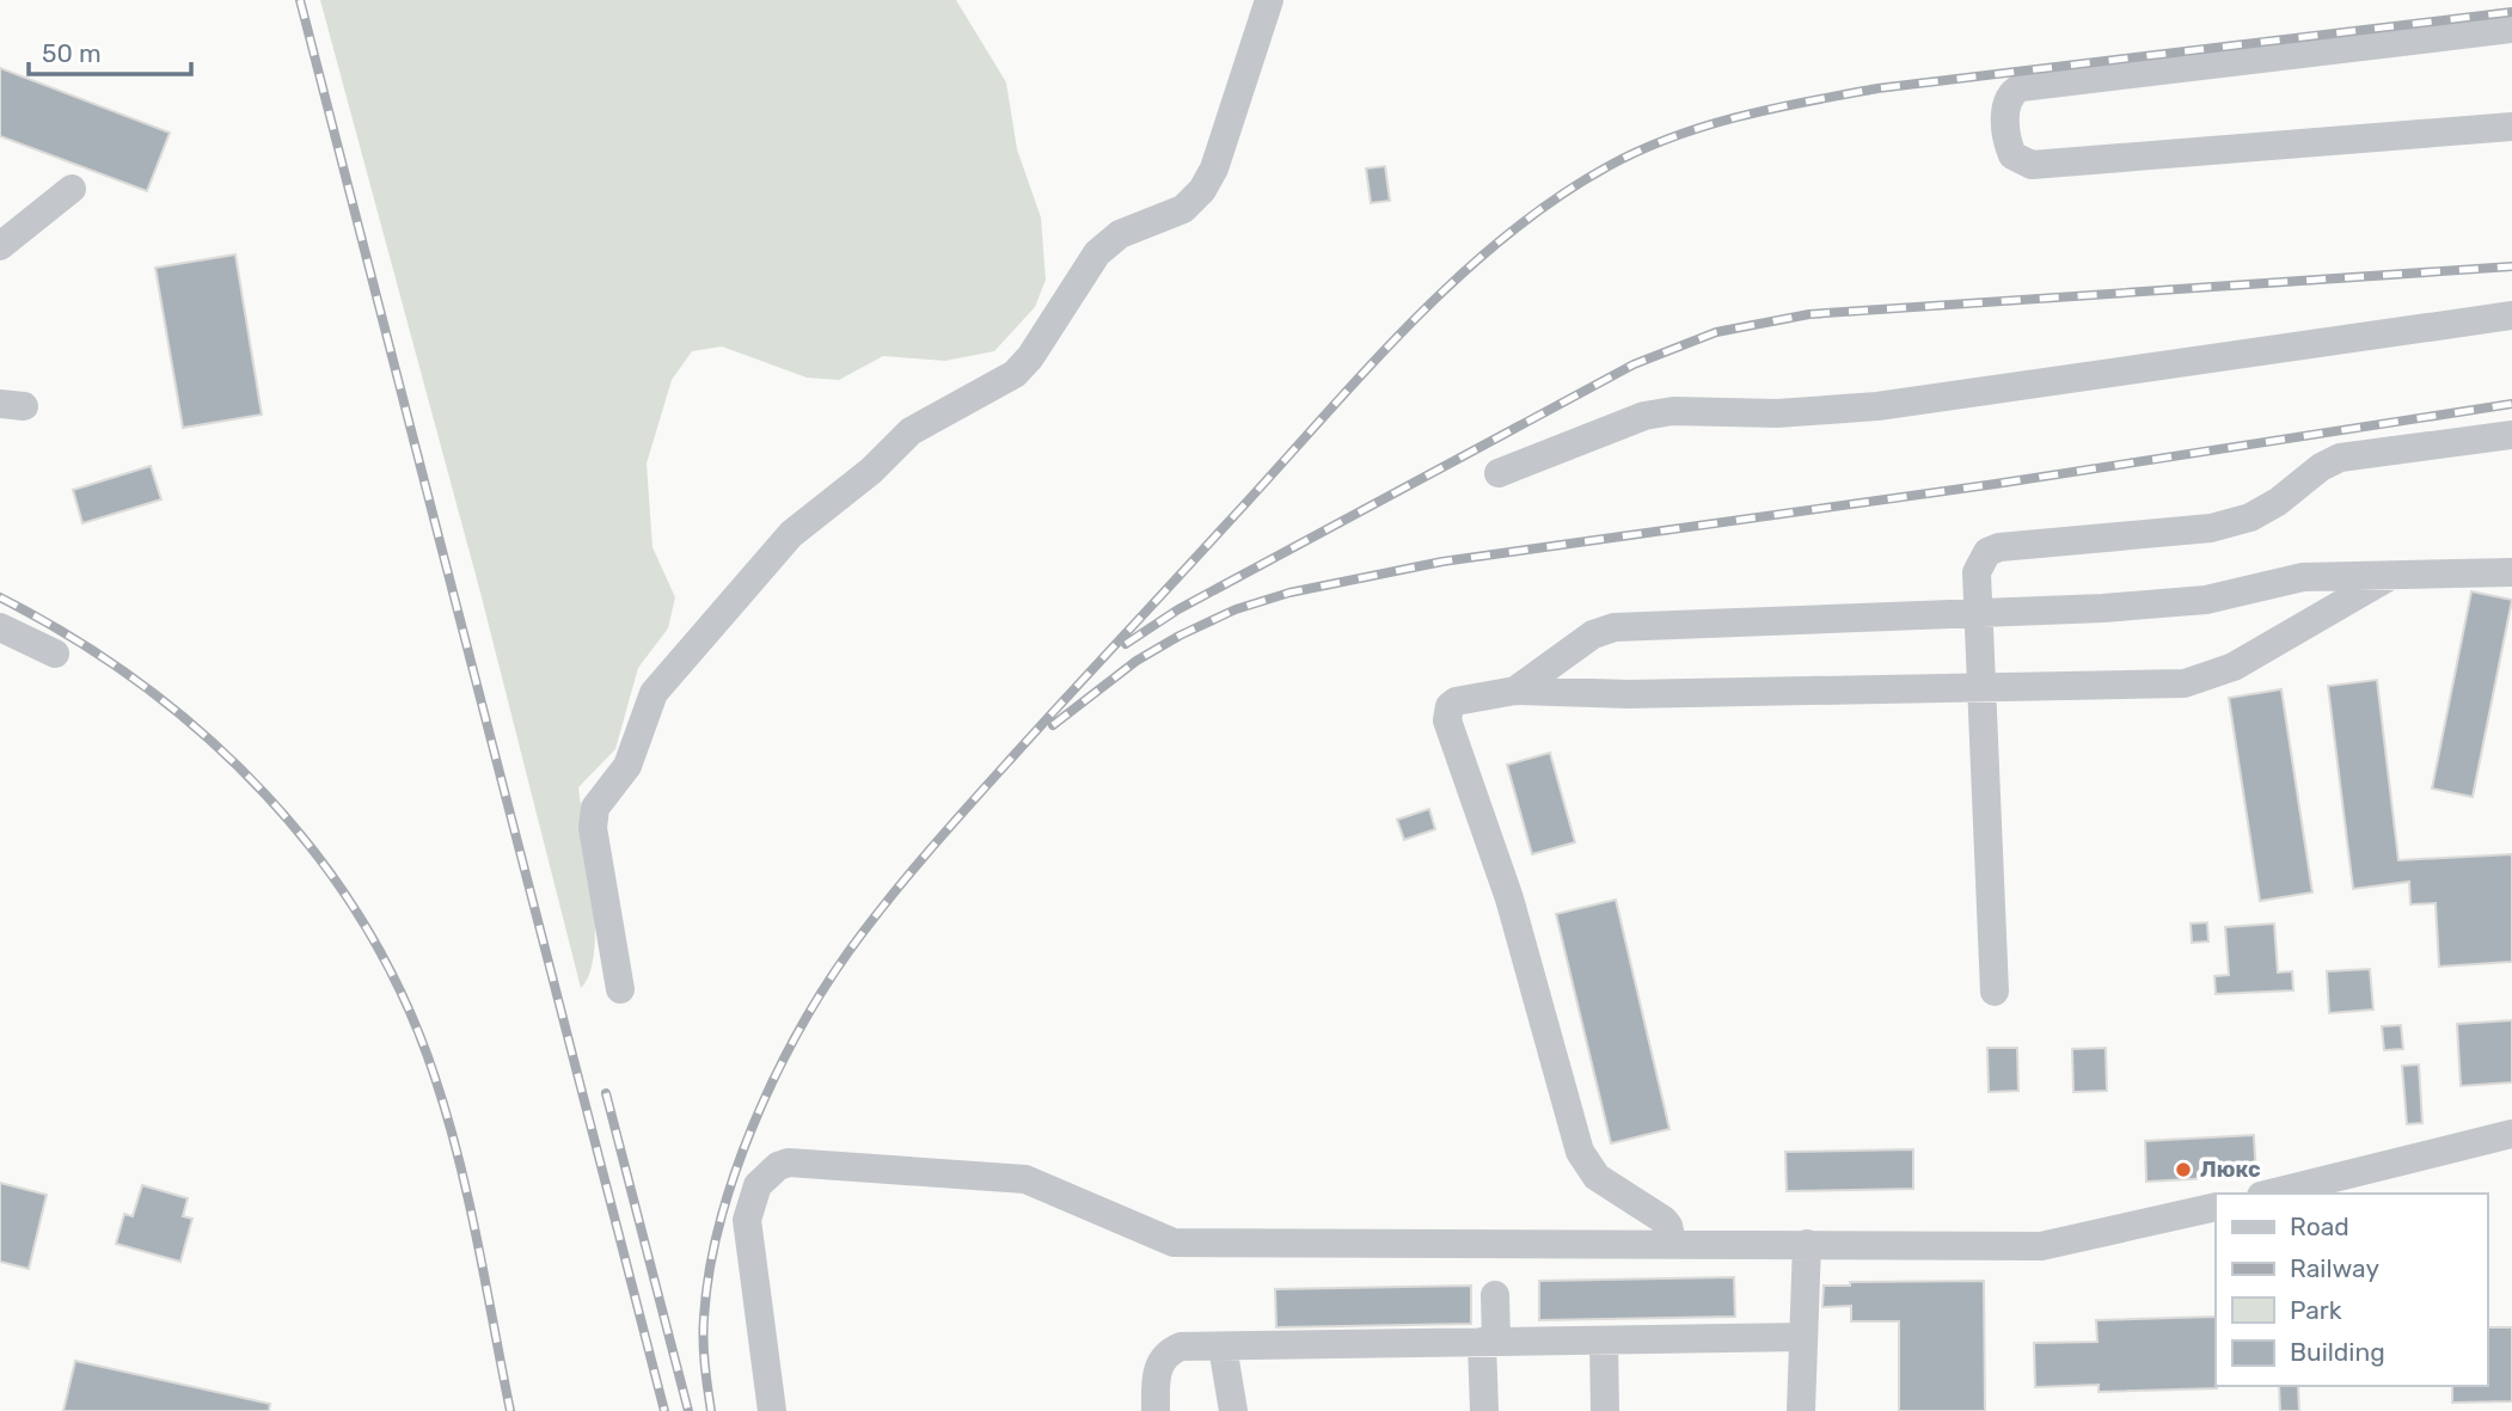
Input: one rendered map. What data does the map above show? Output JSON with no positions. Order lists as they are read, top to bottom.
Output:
{
  "places": ["Люкс"],
  "legend": [
    "Road",
    "Railway",
    "Park",
    "Building"
  ],
  "scale_bar": "50 m"
}
